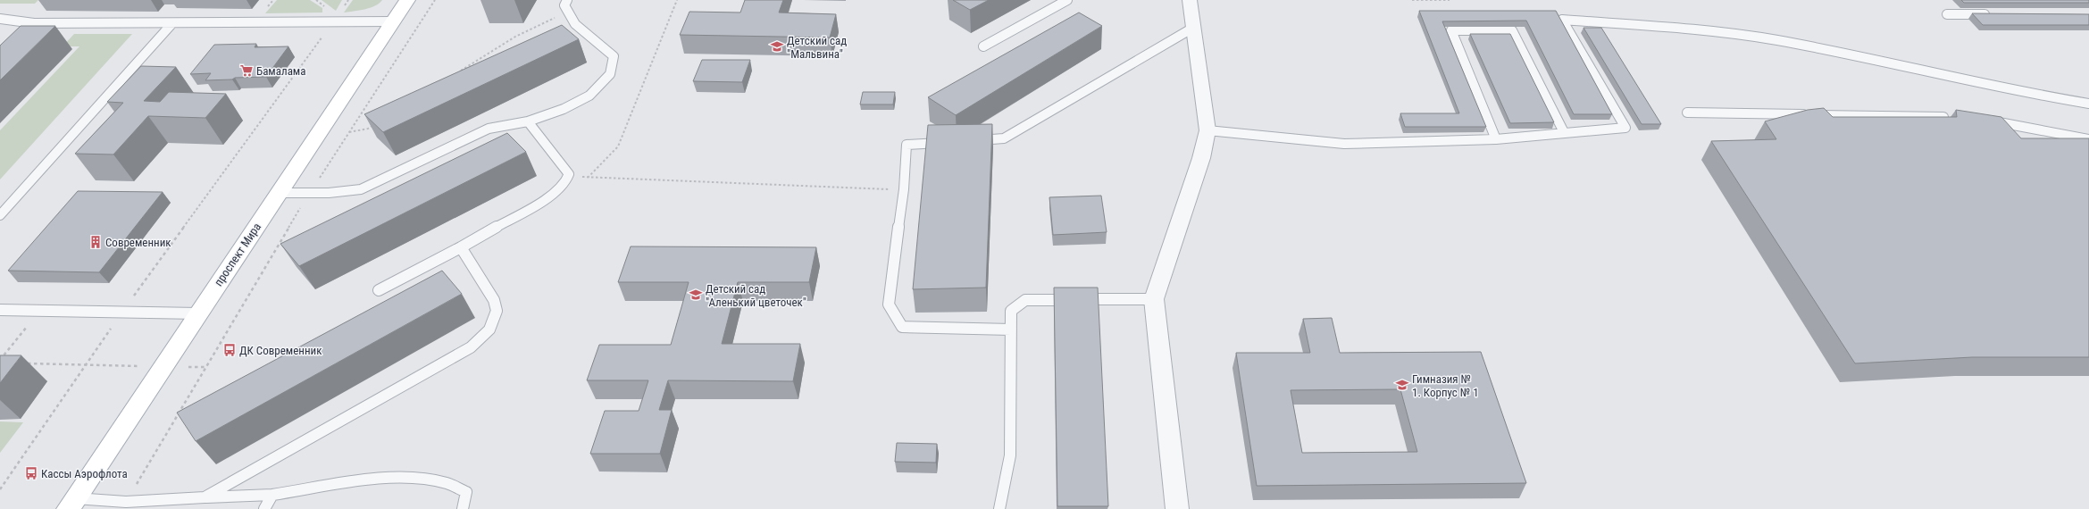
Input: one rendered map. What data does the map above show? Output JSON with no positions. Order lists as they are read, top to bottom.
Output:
{
  "streets": {
    "main road": ["проспект Мира"]
  },
  "places": {
    "school or university": ["Детский сад \"Мальвина\"", "Детский сад \"Аленький цветочек\"", "Гимназия № 1. Корпус № 1"],
    "supermarket": ["Бамалама"],
    "building": ["Современник"],
    "bus stop": ["ДК Современник", "Кассы Аэрофлота"]
  }
}
